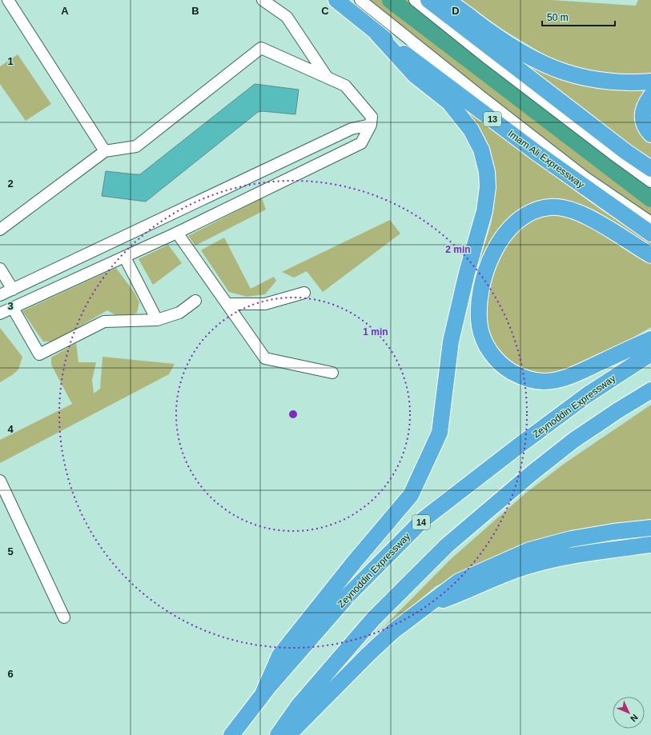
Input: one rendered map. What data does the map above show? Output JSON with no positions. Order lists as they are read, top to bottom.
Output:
{
  "streets": {
    "highway": [
      "13",
      "Imam Ali Expressway",
      "Zeynoddin Expressway",
      "14"
    ]
  },
  "scale_bar": "50 m",
  "north": "bottom right",
  "grid": {
    "columns": [
      "A",
      "B",
      "C",
      "D"
    ],
    "rows": [
      "1",
      "2",
      "3",
      "4",
      "5",
      "6"
    ]
  },
  "rings": ["2 min", "1 min"]
}
